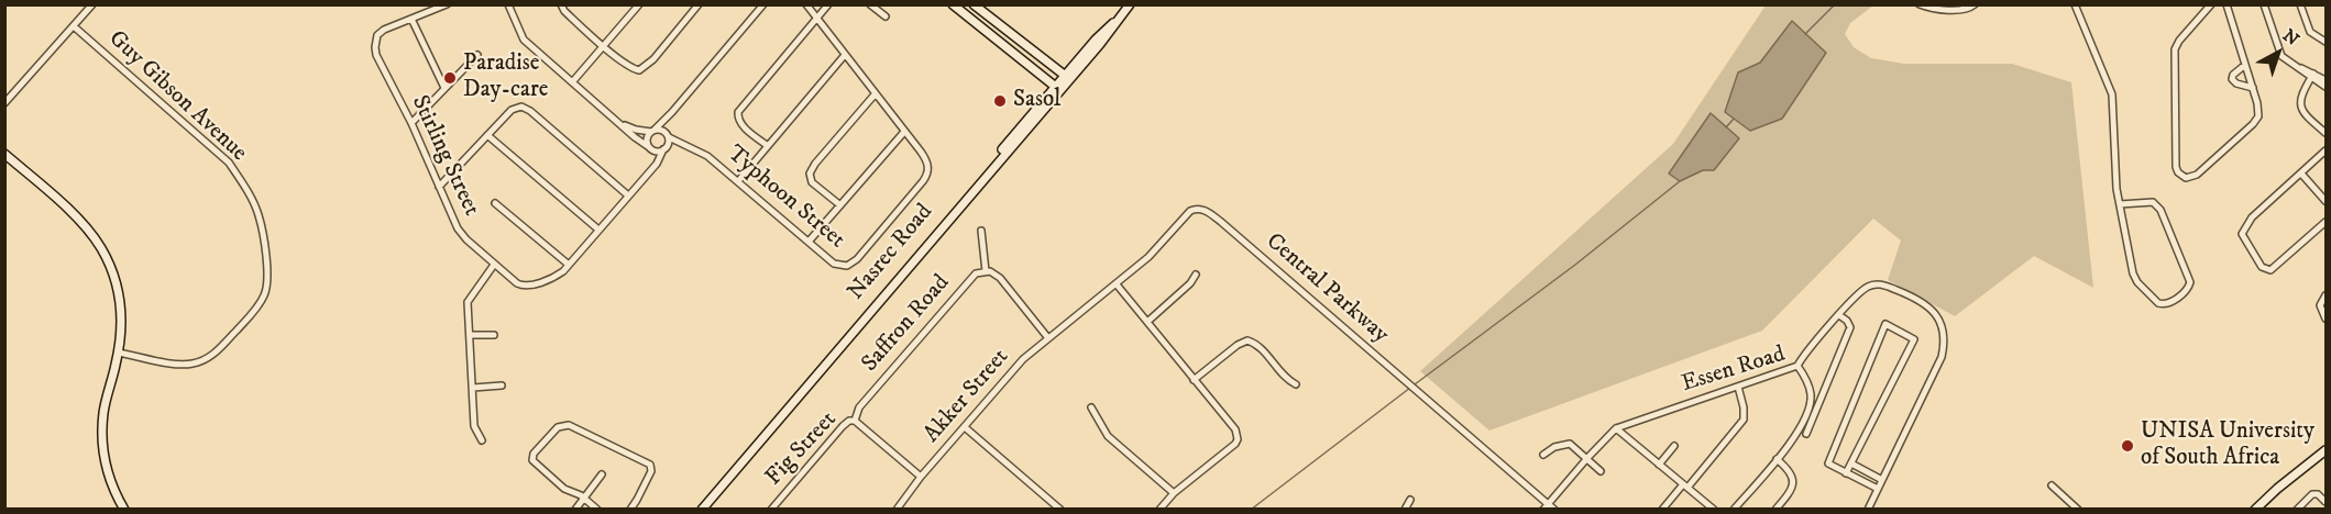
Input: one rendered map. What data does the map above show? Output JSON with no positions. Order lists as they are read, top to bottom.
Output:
{
  "streets": {
    "main road": ["Nasrec Road"],
    "street": [
      "Guy Gibson Avenue",
      "Stirling Street",
      "Typhoon Street",
      "Central Parkway",
      "Saffron Road",
      "Essen Road",
      "Akker Street",
      "Fig Street"
    ]
  },
  "crossings": [
    ["Stirling Street", "Typhoon Street"],
    ["Central Parkway", "Essen Road"],
    ["Central Parkway", "Akker Street"],
    ["Saffron Road", "Akker Street"],
    ["Saffron Road", "Fig Street"],
    ["Akker Street", "Fig Street"]
  ],
  "places": ["Paradise Day-care", "Sasol", "UNISA University of South Africa"],
  "north": "top right"
}
